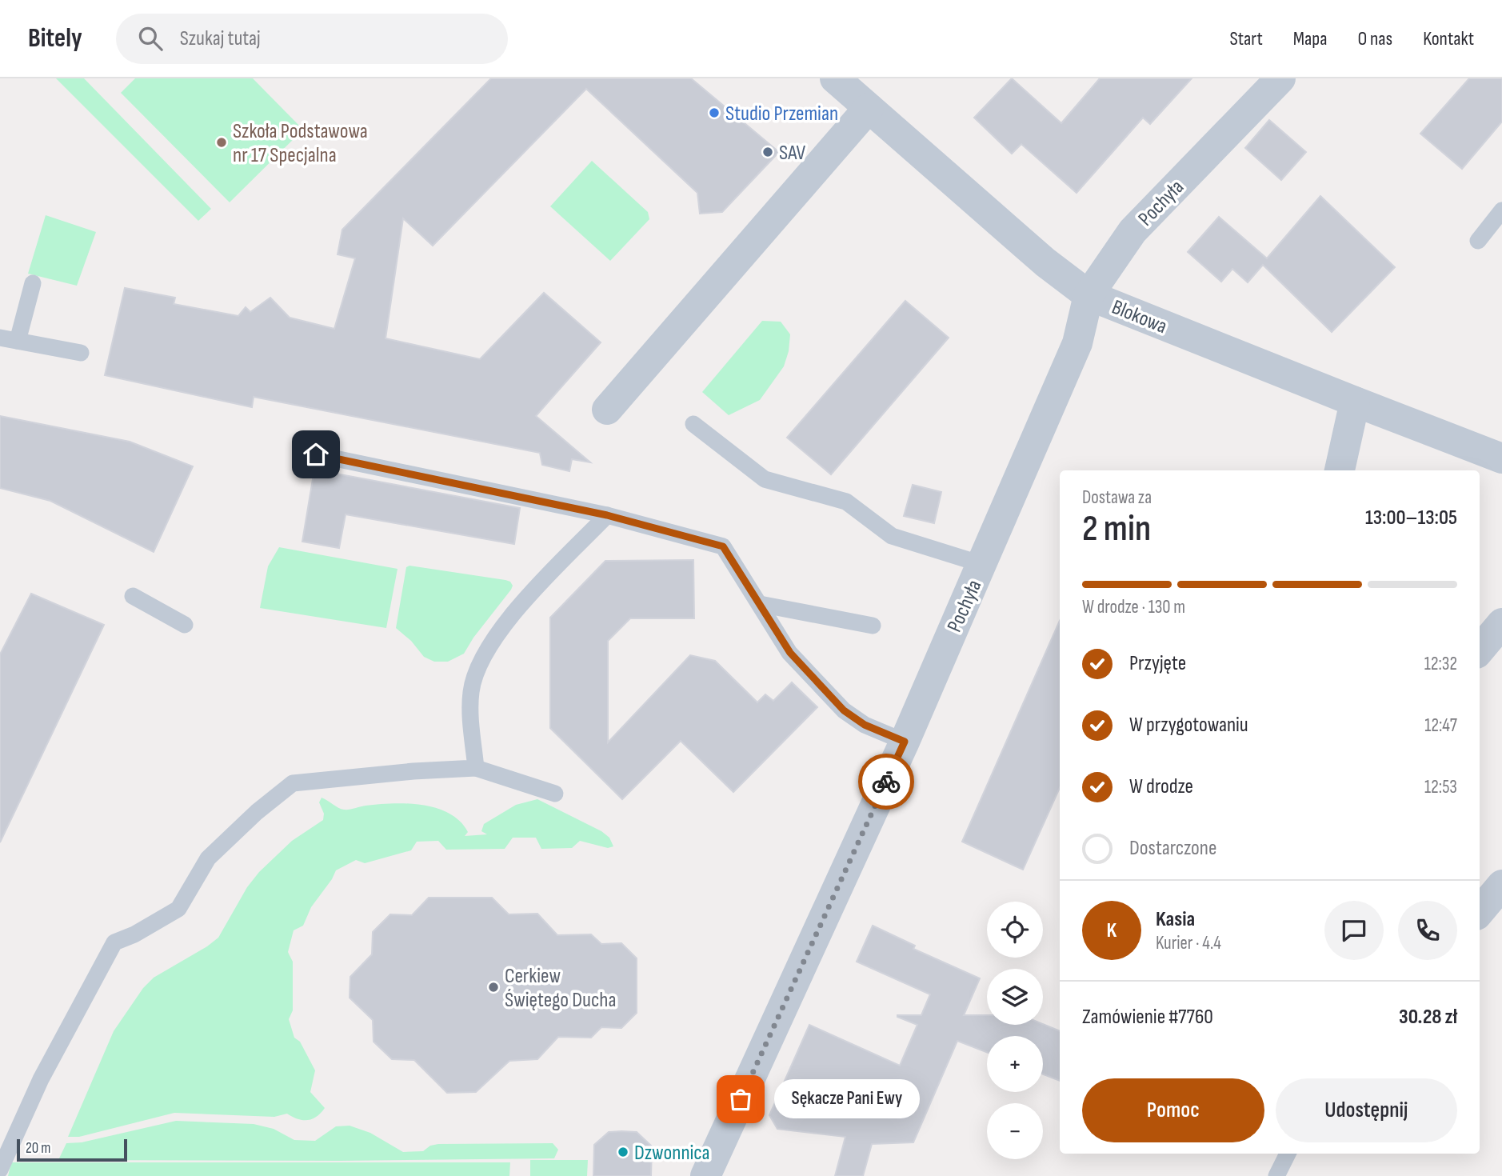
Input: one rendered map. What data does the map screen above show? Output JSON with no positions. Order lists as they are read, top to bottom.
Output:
{
  "streets": {
    "street": ["Pochyła", "Blokowa"]
  },
  "crossings": [
    ["Pochyła", "Blokowa"]
  ],
  "places": [
    "Studio Przemian",
    "Szkoła Podstawowa nr 17 Specjalna",
    "SAV",
    "Cerkiew Świętego Ducha",
    "Sękacze Pani Ewy",
    "Dzwonnica"
  ],
  "scale_bar": "20 m",
  "page": {
    "header": "Bitely",
    "search": "Szukaj tutaj",
    "nav": [
      "Start",
      "Mapa",
      "O nas",
      "Kontakt"
    ],
    "heading": ["2 min", "Dostawa za", "13:00–13:05"],
    "panel": [
      "Kasia",
      "Kurier · 4.4",
      "Zamówienie #7760",
      "30.28 zł"
    ],
    "bar": "W drodze · 130 m",
    "list": [
      ["Przyjęte", "12:32"],
      ["W przygotowaniu", "12:47"],
      ["W drodze", "12:53"],
      "Dostarczone"
    ],
    "round": "K",
    "map_buttons": ["+", "−"],
    "buttons": ["Pomoc", "Udostępnij"],
    "bubble": "Sękacze Pani Ewy",
    "scale": "20 m"
  }
}
